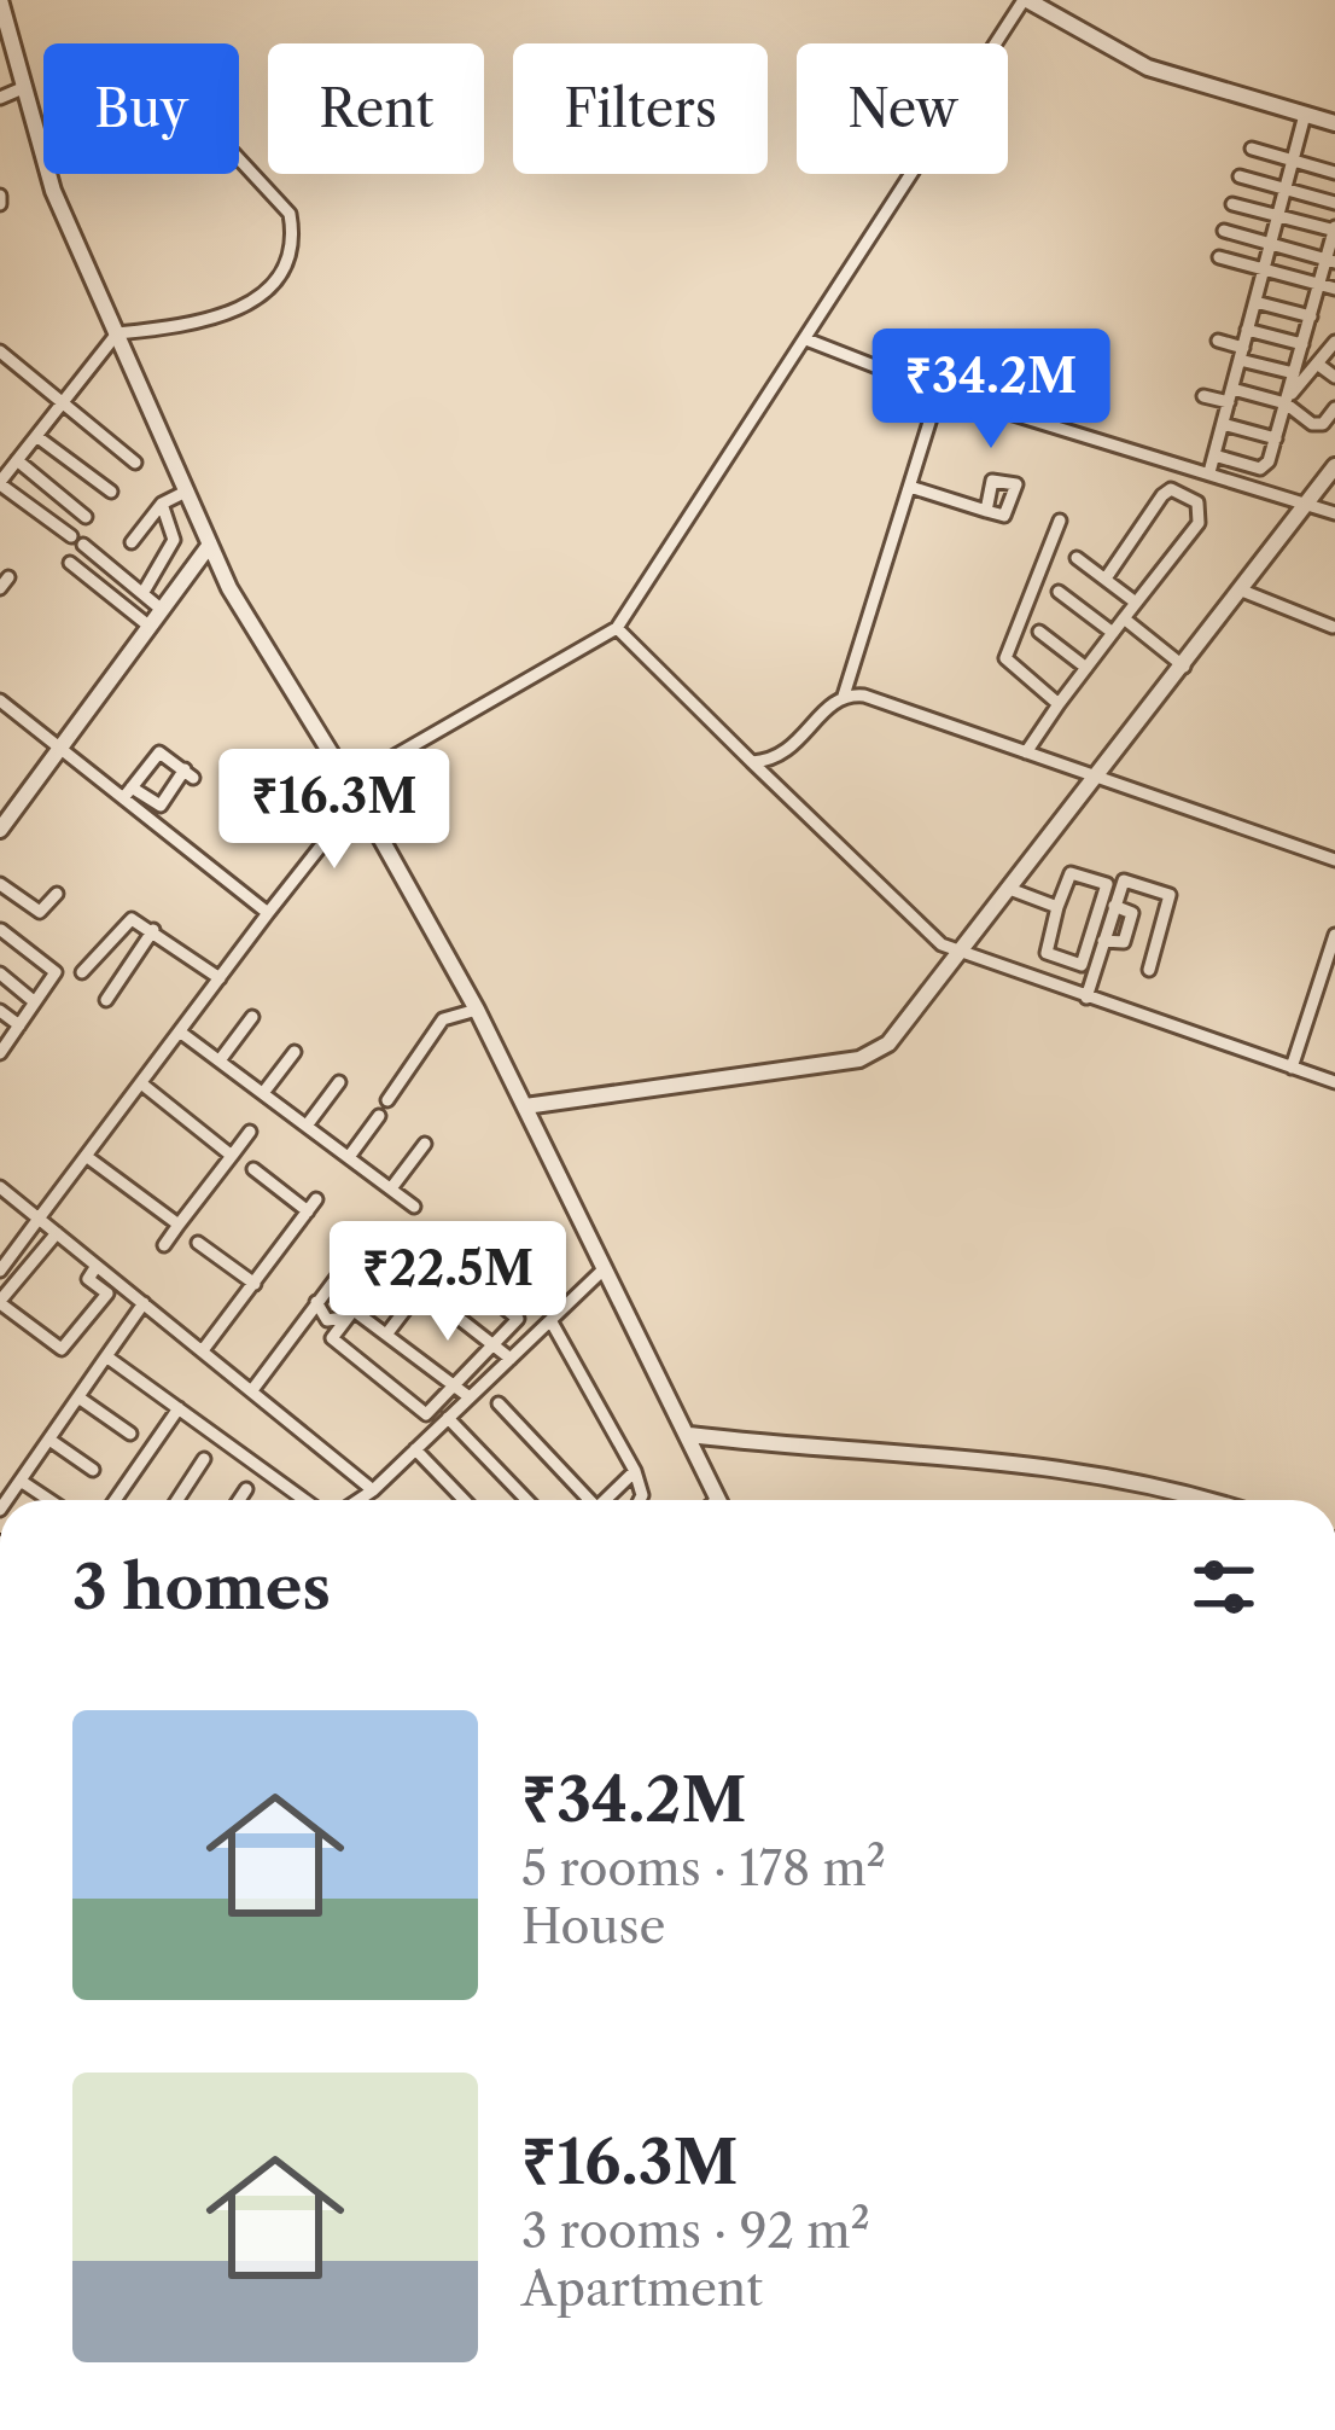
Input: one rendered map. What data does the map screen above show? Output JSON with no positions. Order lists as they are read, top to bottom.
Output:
{
  "page": {
    "chip": [
      "Buy",
      "Rent",
      "Filters",
      "New"
    ],
    "price": ["₹34.2M", "₹16.3M", "₹22.5M"],
    "heading": "3 homes",
    "list": [
      {
        "name": "₹34.2M",
        "note": "5 rooms · 178 m² · House"
      },
      {
        "name": "₹16.3M",
        "note": "3 rooms · 92 m² · Apartment"
      }
    ]
  }
}
